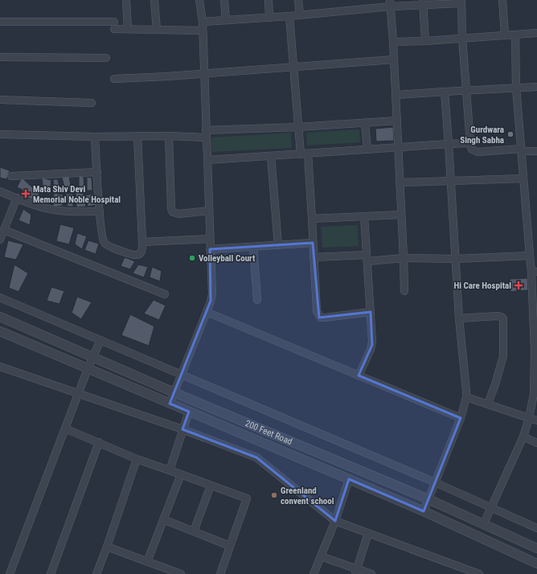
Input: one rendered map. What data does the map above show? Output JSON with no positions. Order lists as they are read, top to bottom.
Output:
{
  "streets": {
    "street": ["200 Feet Road"]
  },
  "places": {
    "other": ["Gurdwara Singh Sabha", "Volleyball Court", "Greenland convent school"],
    "health": ["Mata Shiv Devi Memorial Noble Hospital", "Hi Care Hospital"]
  }
}
